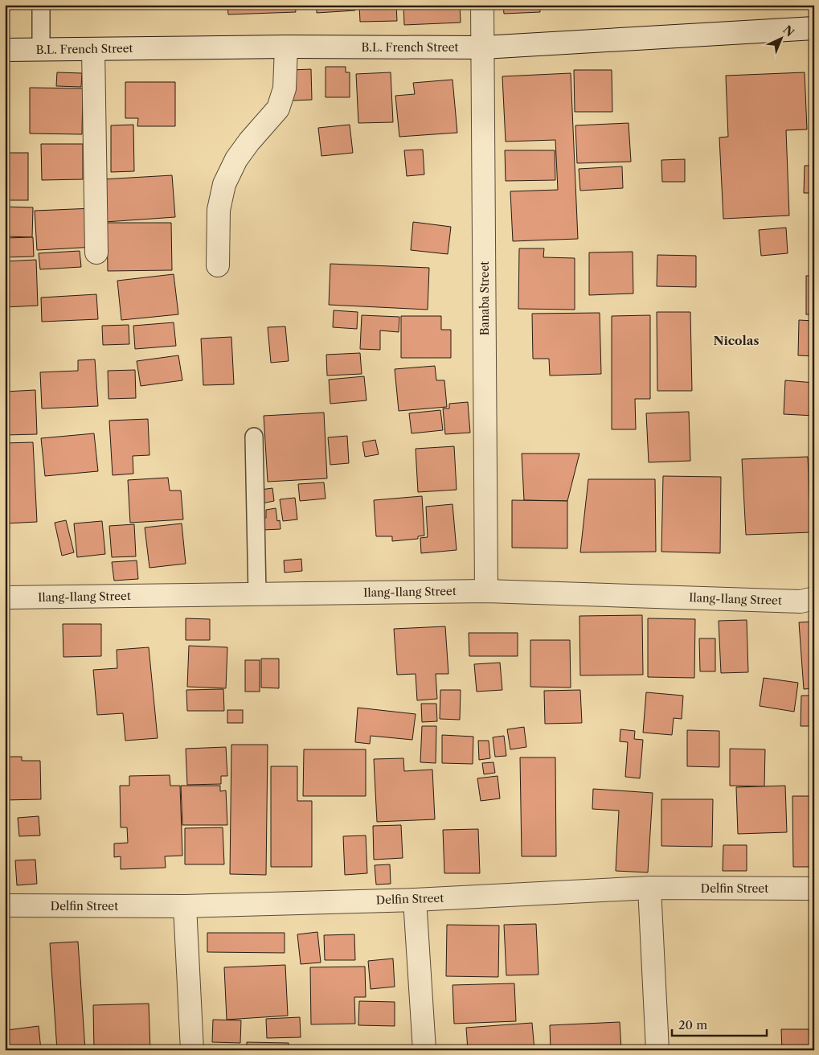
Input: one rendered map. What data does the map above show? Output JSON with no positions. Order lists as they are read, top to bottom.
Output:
{
  "streets": {
    "street": [
      "B.L. French Street",
      "Banaba Street",
      "Ilang-Ilang Street",
      "Delfin Street"
    ]
  },
  "crossings": [
    ["B.L. French Street", "Banaba Street"],
    ["Banaba Street", "Ilang-Ilang Street"]
  ],
  "districts": ["Nicolas"],
  "scale_bar": "20 m",
  "north": "top right"
}
